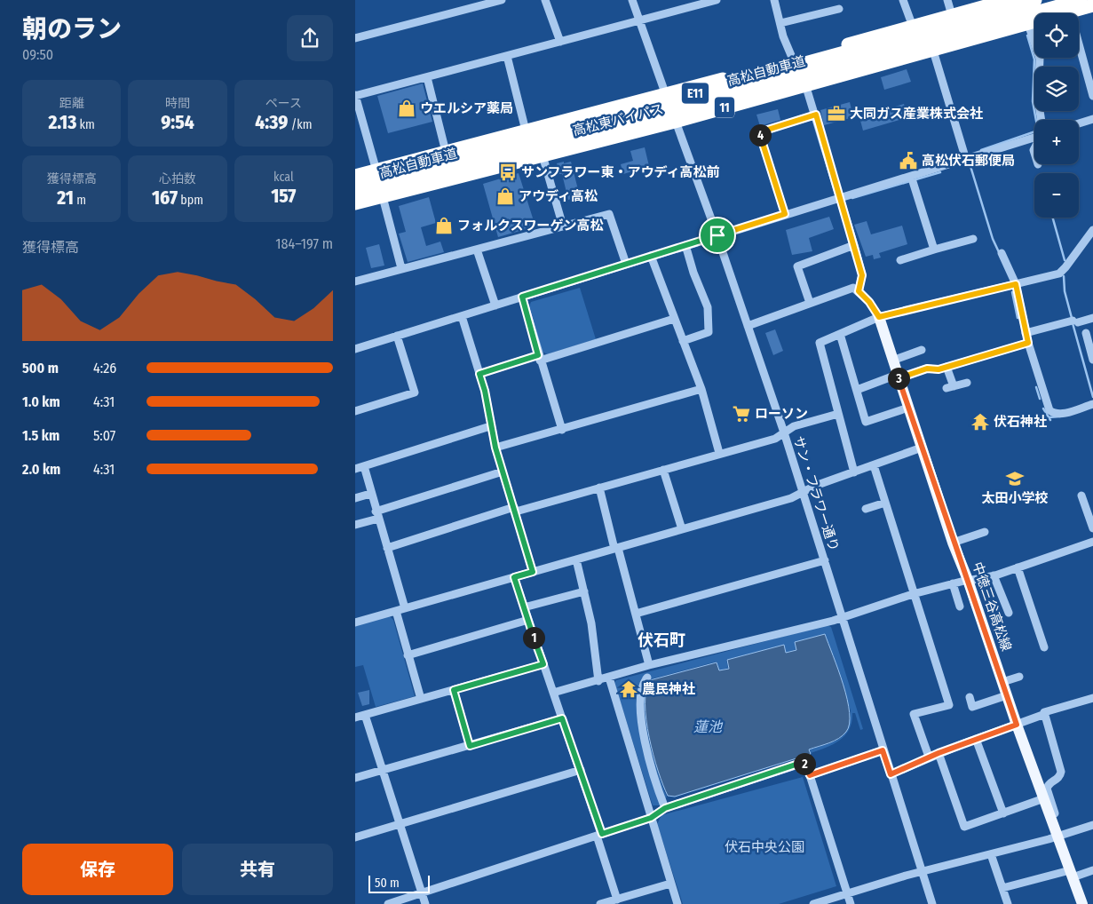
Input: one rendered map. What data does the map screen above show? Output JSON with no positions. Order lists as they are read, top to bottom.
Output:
{
  "streets": {
    "highway": [
      "高松自動車道",
      "E11",
      "11",
      "高松東バイパス"
    ],
    "main road": ["中徳三谷高松線"],
    "street": ["サン・フラワー通り"]
  },
  "crossings": [
    ["高松東バイパス", "サン・フラワー通り"]
  ],
  "districts": ["伏石町"],
  "water": ["蓮池"],
  "parks": ["伏石中央公園"],
  "places": {
    "shop": ["ウエルシア薬局", "アウディ高松", "フォルクスワーゲン高松"],
    "office": ["大同ガス産業株式会社"],
    "public building": ["高松伏石郵便局"],
    "bus stop": ["サンフラワー東・アウディ高松前"],
    "supermarket": ["ローソン"],
    "temple": ["伏石神社", "農民神社"],
    "school or university": ["太田小学校"]
  },
  "scale_bar": "50 m",
  "page": {
    "heading": ["朝のラン", "09:50"],
    "map_buttons": ["+", "−"],
    "stats": [
      ["距離", "2.13 km"],
      ["時間", "9:54"],
      ["ペース", "4:39 /km"],
      ["獲得標高", "21 m"],
      ["心拍数", "167 bpm"],
      ["kcal", "157"]
    ],
    "pins": [
      "4",
      "3",
      "1",
      "2"
    ],
    "chart": ["獲得標高", "184–197 m"],
    "list": [
      {
        "name": "500 m",
        "note": "4:26"
      },
      {
        "name": "1.0 km",
        "note": "4:31"
      },
      {
        "name": "1.5 km",
        "note": "5:07"
      },
      {
        "name": "2.0 km",
        "note": "4:31"
      }
    ],
    "buttons": ["保存", "共有"],
    "scale": "50 m"
  }
}
